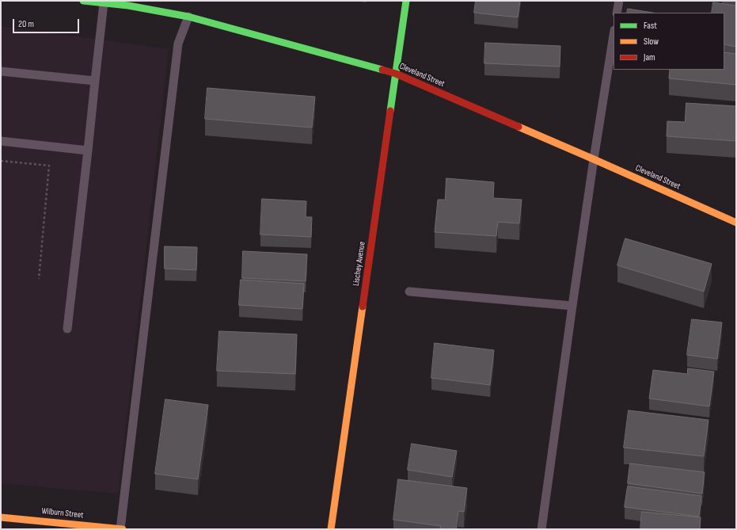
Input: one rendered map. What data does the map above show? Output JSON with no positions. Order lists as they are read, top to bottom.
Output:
{
  "streets": {
    "main road": ["Cleveland Street", "Lischey Avenue", "Wilburn Street"]
  },
  "crossings": [
    ["Cleveland Street", "Lischey Avenue"]
  ],
  "legend": ["Fast", "Slow", "Jam"],
  "scale_bar": "20 m"
}
